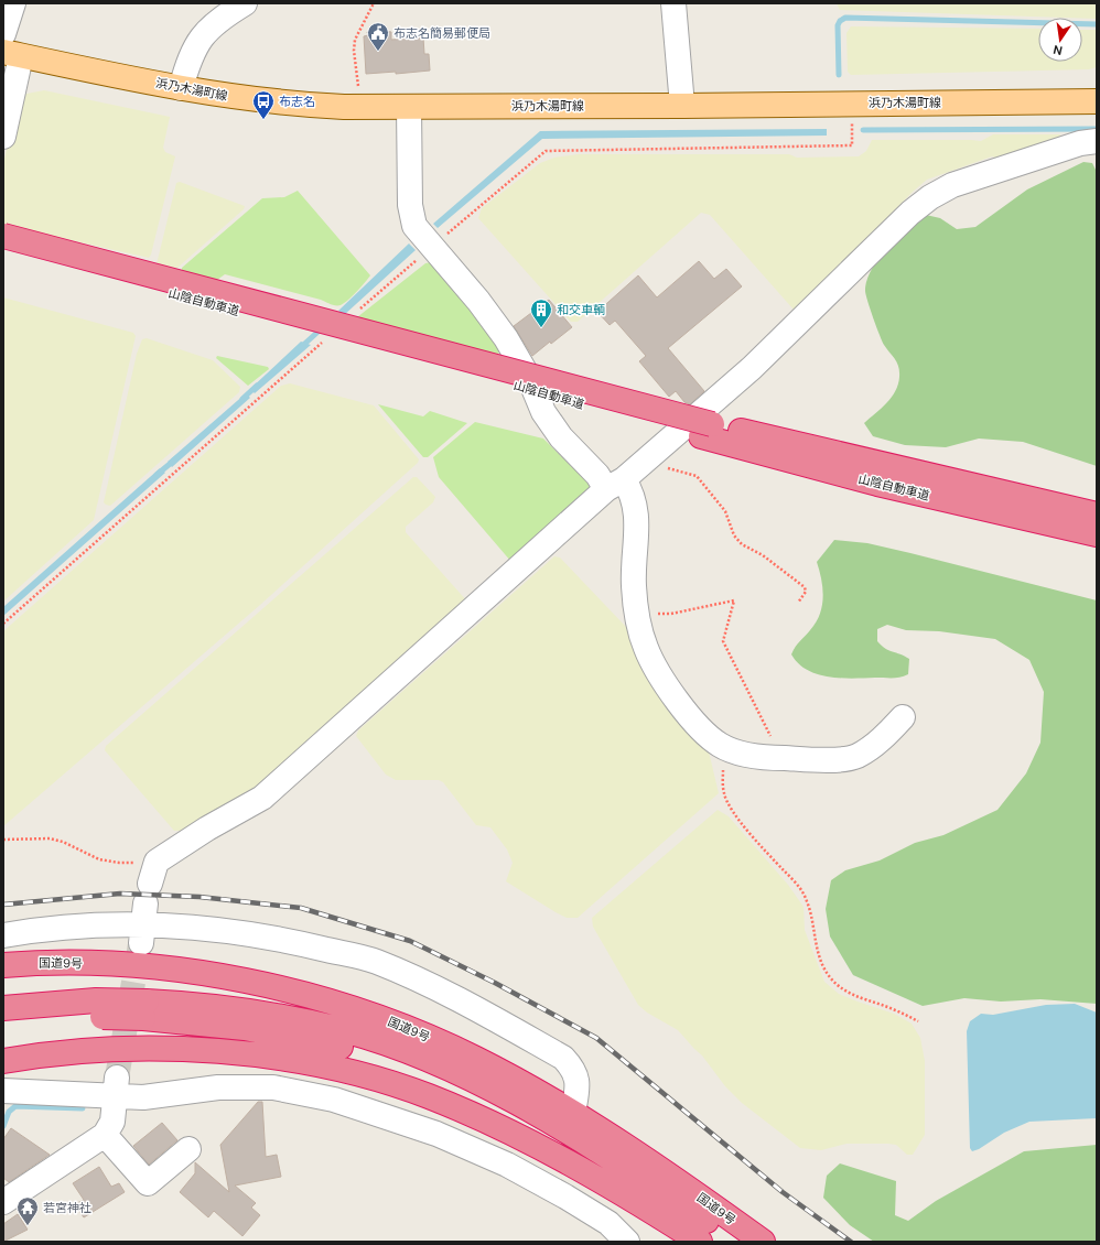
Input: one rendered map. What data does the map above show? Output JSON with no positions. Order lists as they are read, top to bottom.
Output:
{
  "streets": {
    "highway": ["山陰自動車道", "国道9号"],
    "main road": ["浜乃木湯町線"]
  },
  "places": {
    "public building": ["布志名簡易郵便局"],
    "bus stop": ["布志名"],
    "building": ["和交車輌"],
    "temple": ["若宮神社"]
  },
  "north": "bottom"
}
